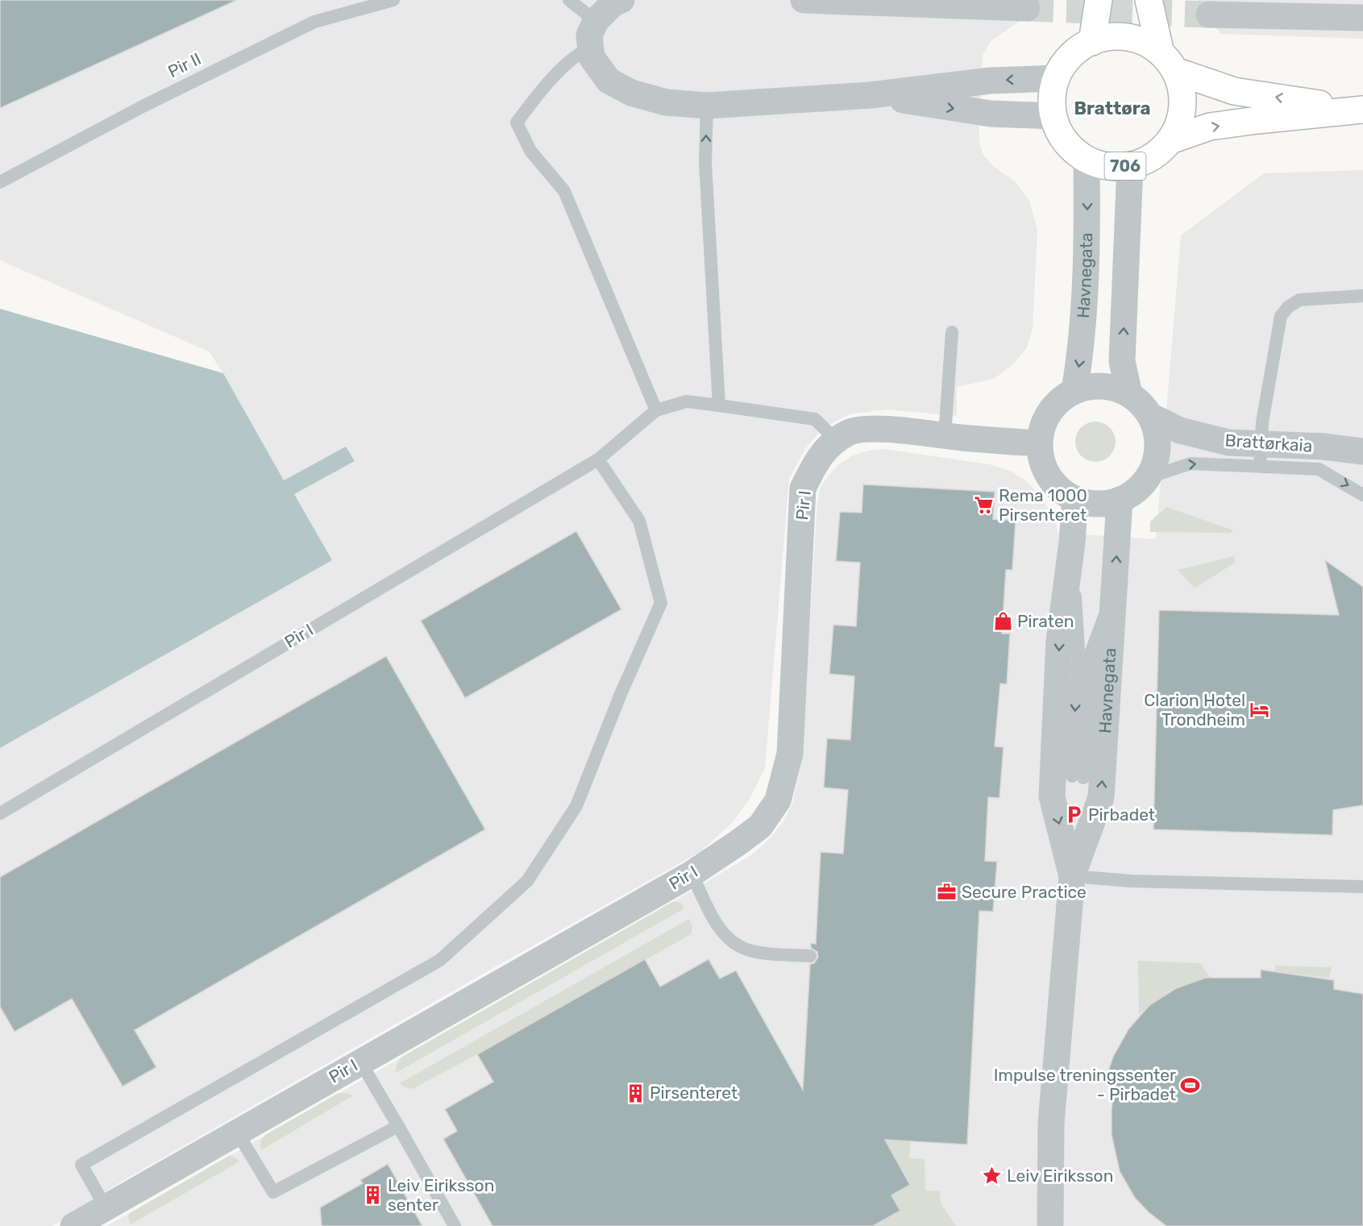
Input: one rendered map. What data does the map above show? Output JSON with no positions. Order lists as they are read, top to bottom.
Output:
{
  "streets": {
    "highway": ["706"],
    "street": ["Havnegata", "Brattørkaia", "Pir I"],
    "lane": ["Pir II"]
  },
  "crossings": [
    ["706", "Havnegata"],
    ["Havnegata", "Brattørkaia"],
    ["Havnegata", "Pir I"],
    ["Brattørkaia", "Pir I"]
  ],
  "districts": ["Brattøra"],
  "places": {
    "supermarket": ["Rema 1000 Pirsenteret"],
    "shop": ["Piraten"],
    "hotel": ["Clarion Hotel Trondheim"],
    "parking": ["Pirbadet"],
    "office": ["Secure Practice"],
    "sports": ["Impulse treningssenter - Pirbadet"],
    "building": ["Pirsenteret", "Leiv Eiriksson senter"],
    "place": ["Leiv Eiriksson"]
  }
}
